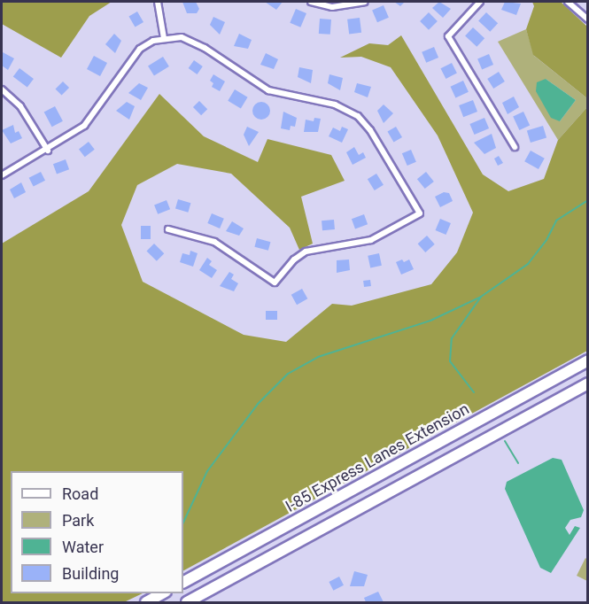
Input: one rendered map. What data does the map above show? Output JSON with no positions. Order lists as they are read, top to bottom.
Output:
{
  "streets": {
    "highway": ["I-85 Express Lanes Extension"]
  },
  "legend": [
    "Road",
    "Park",
    "Water",
    "Building"
  ]
}
